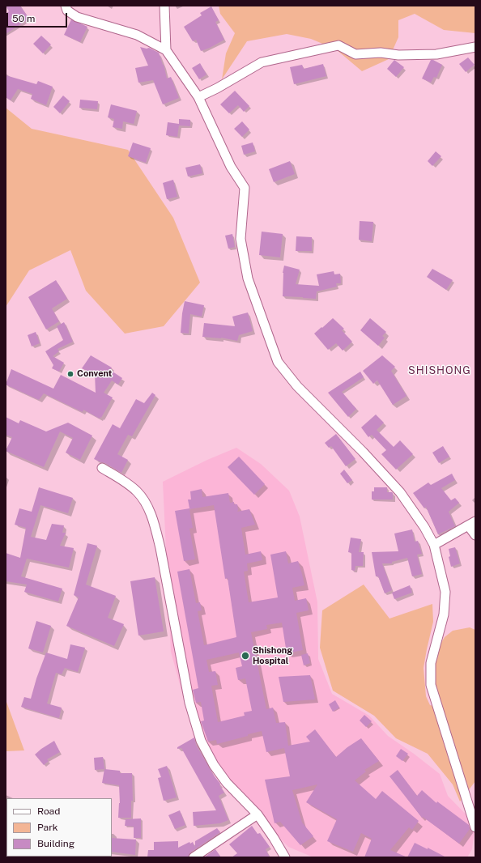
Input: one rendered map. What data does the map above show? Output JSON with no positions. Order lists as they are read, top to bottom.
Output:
{
  "districts": ["SHISHONG"],
  "places": ["Convent", "Shishong Hospital"],
  "legend": ["Road", "Park", "Building"],
  "scale_bar": "50 m"
}
